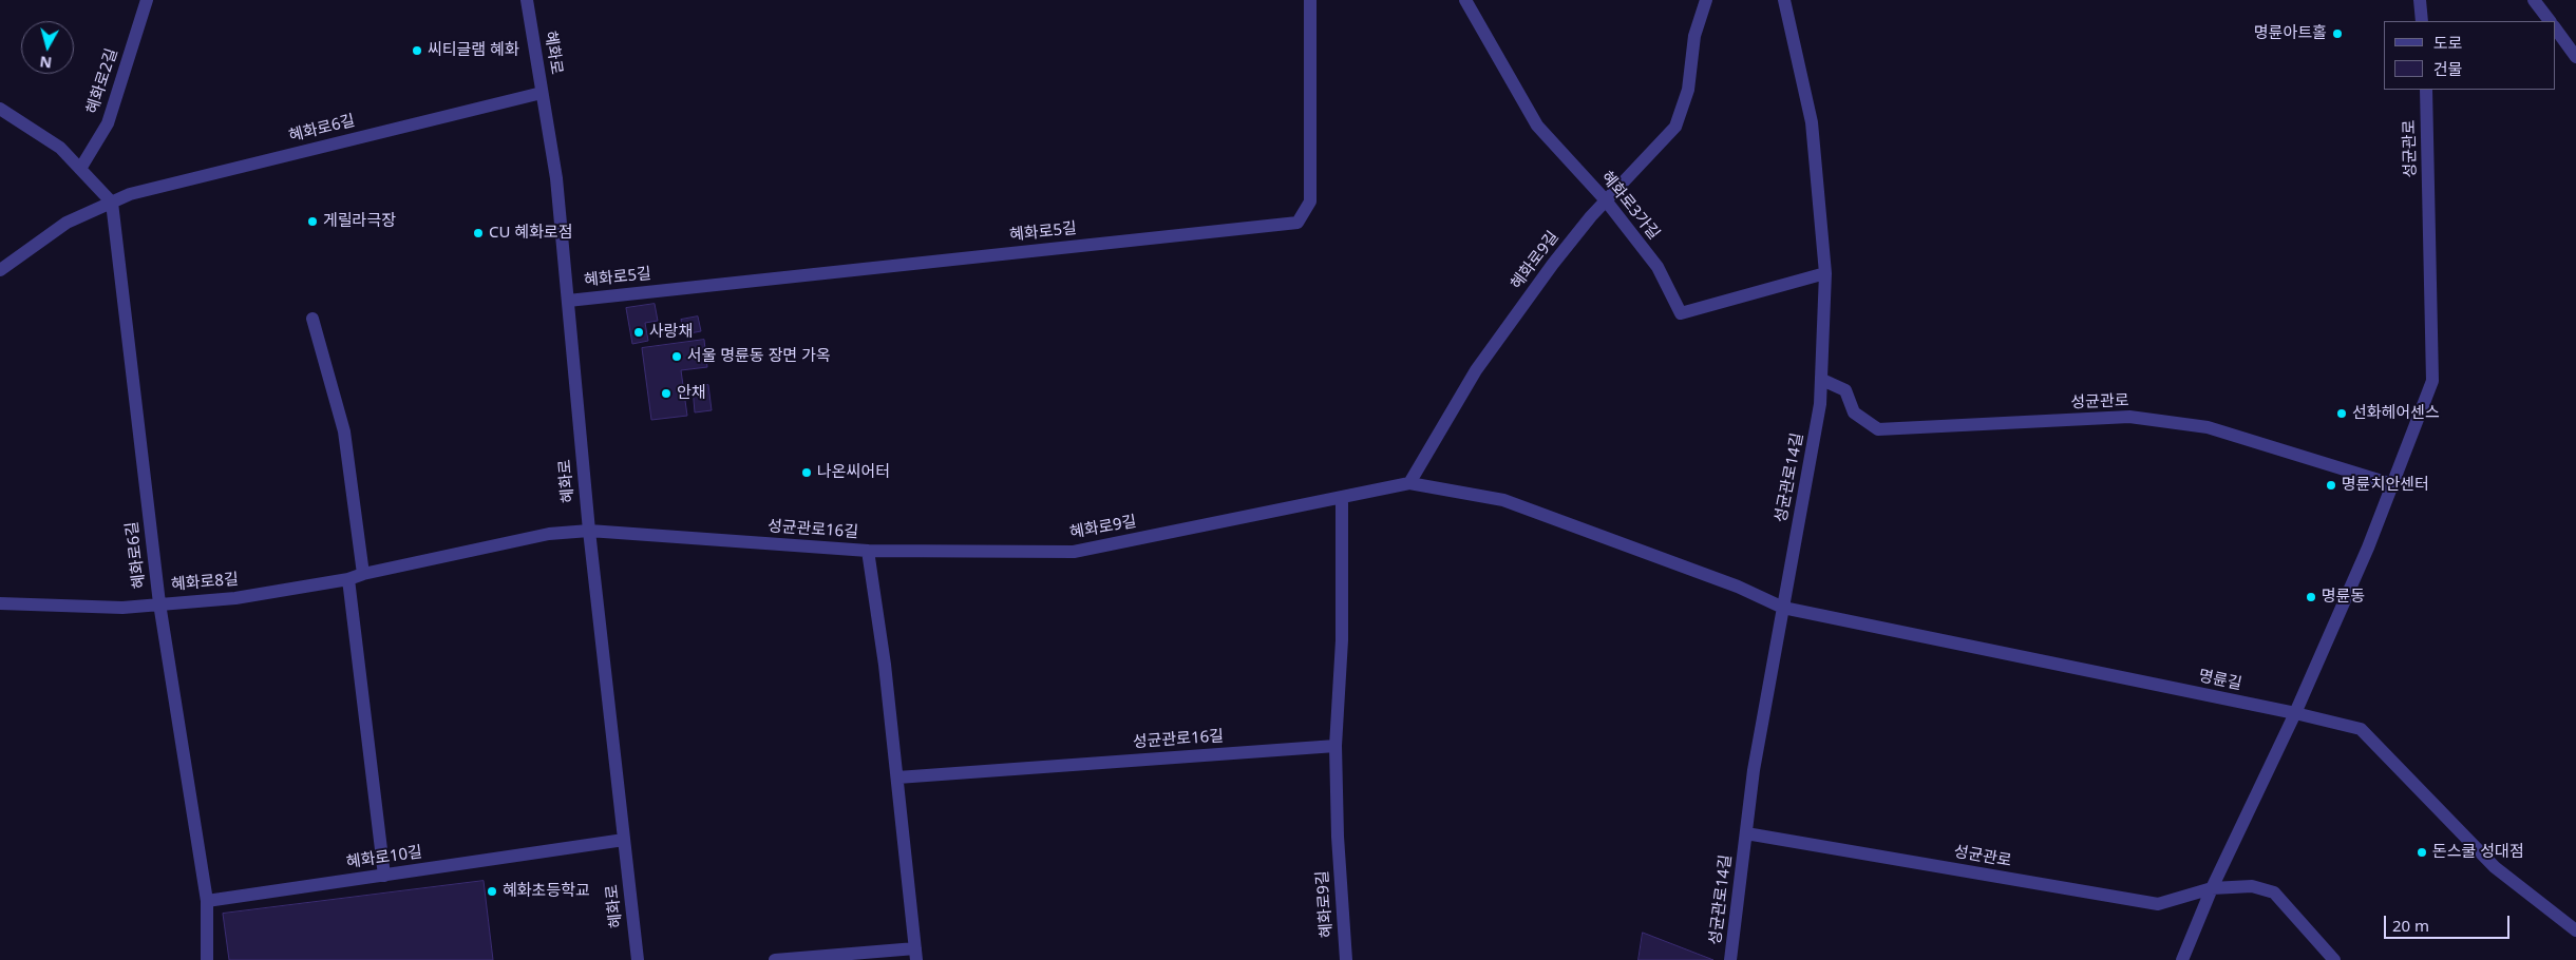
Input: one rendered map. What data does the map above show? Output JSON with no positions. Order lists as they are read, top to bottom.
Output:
{
  "streets": {
    "street": [
      "혜화로",
      "혜화로2길",
      "혜화로6길",
      "성균관로",
      "혜화로3가길",
      "혜화로5길",
      "혜화로9길",
      "성균관로14길",
      "성균관로16길",
      "혜화로8길",
      "명륜길",
      "혜화로10길"
    ]
  },
  "crossings": [
    ["혜화로", "혜화로6길"],
    ["혜화로", "혜화로5길"],
    ["혜화로", "성균관로16길"],
    ["혜화로", "혜화로8길"],
    ["혜화로", "혜화로10길"],
    ["혜화로6길", "혜화로8길"],
    ["혜화로6길", "혜화로10길"],
    ["성균관로", "성균관로14길"],
    ["성균관로", "명륜길"],
    ["혜화로3가길", "혜화로9길"],
    ["혜화로3가길", "성균관로14길"],
    ["혜화로9길", "성균관로16길"],
    ["혜화로9길", "명륜길"],
    ["성균관로14길", "명륜길"],
    ["성균관로16길", "혜화로8길"]
  ],
  "places": [
    "명륜아트홀",
    "씨티글램 혜화",
    "게릴라극장",
    "CU 혜화로점",
    "사랑채",
    "서울 명륜동 장면 가옥",
    "안채",
    "선화헤어센스",
    "나온씨어터",
    "명륜치안센터",
    "명륜동",
    "돈스쿨 성대점",
    "혜화초등학교"
  ],
  "legend": ["도로", "건물"],
  "scale_bar": "20 m",
  "north": "bottom"
}
